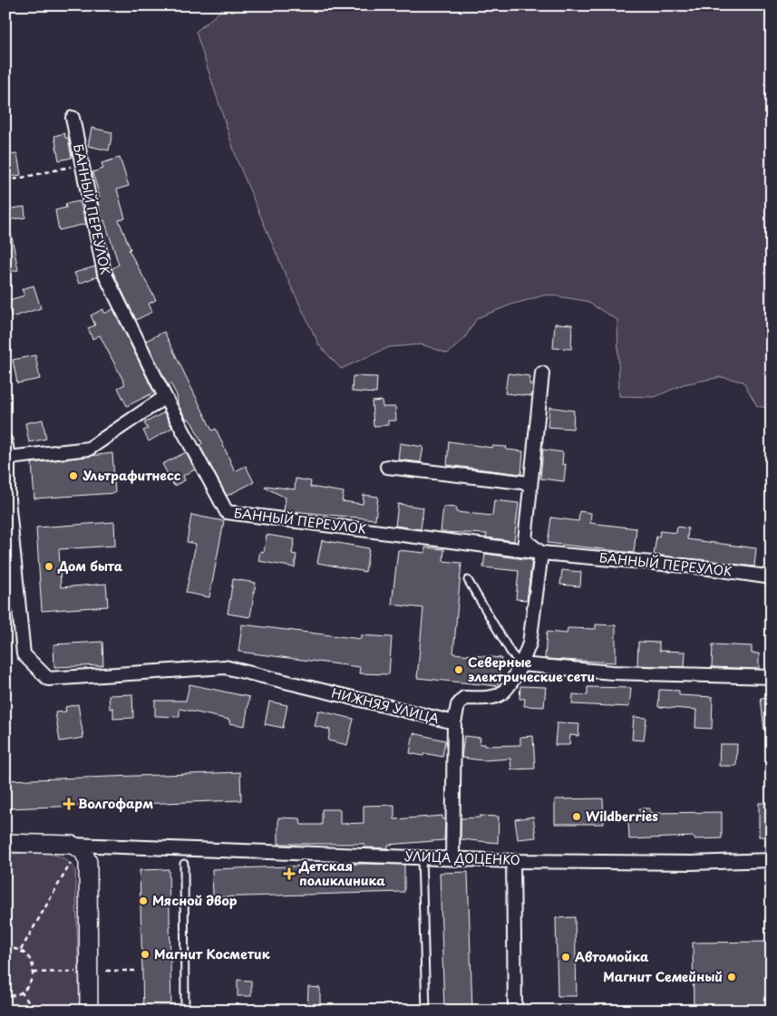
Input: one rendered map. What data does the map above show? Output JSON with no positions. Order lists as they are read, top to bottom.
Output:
{
  "streets": {
    "street": ["БАННЫЙ ПЕРЕУЛОК", "НИЖНЯЯ УЛИЦА", "УЛИЦА ДОЦЕНКО"]
  },
  "places": {
    "other": [
      "Ультрафитнесс",
      "Дом быта",
      "Северные электрические сети",
      "Wildberries",
      "Мясной двор",
      "Магнит Косметик",
      "Автомойка",
      "Магнит Семейный"
    ],
    "health": ["Волгофарм", "Детская поликлиника"]
  }
}
